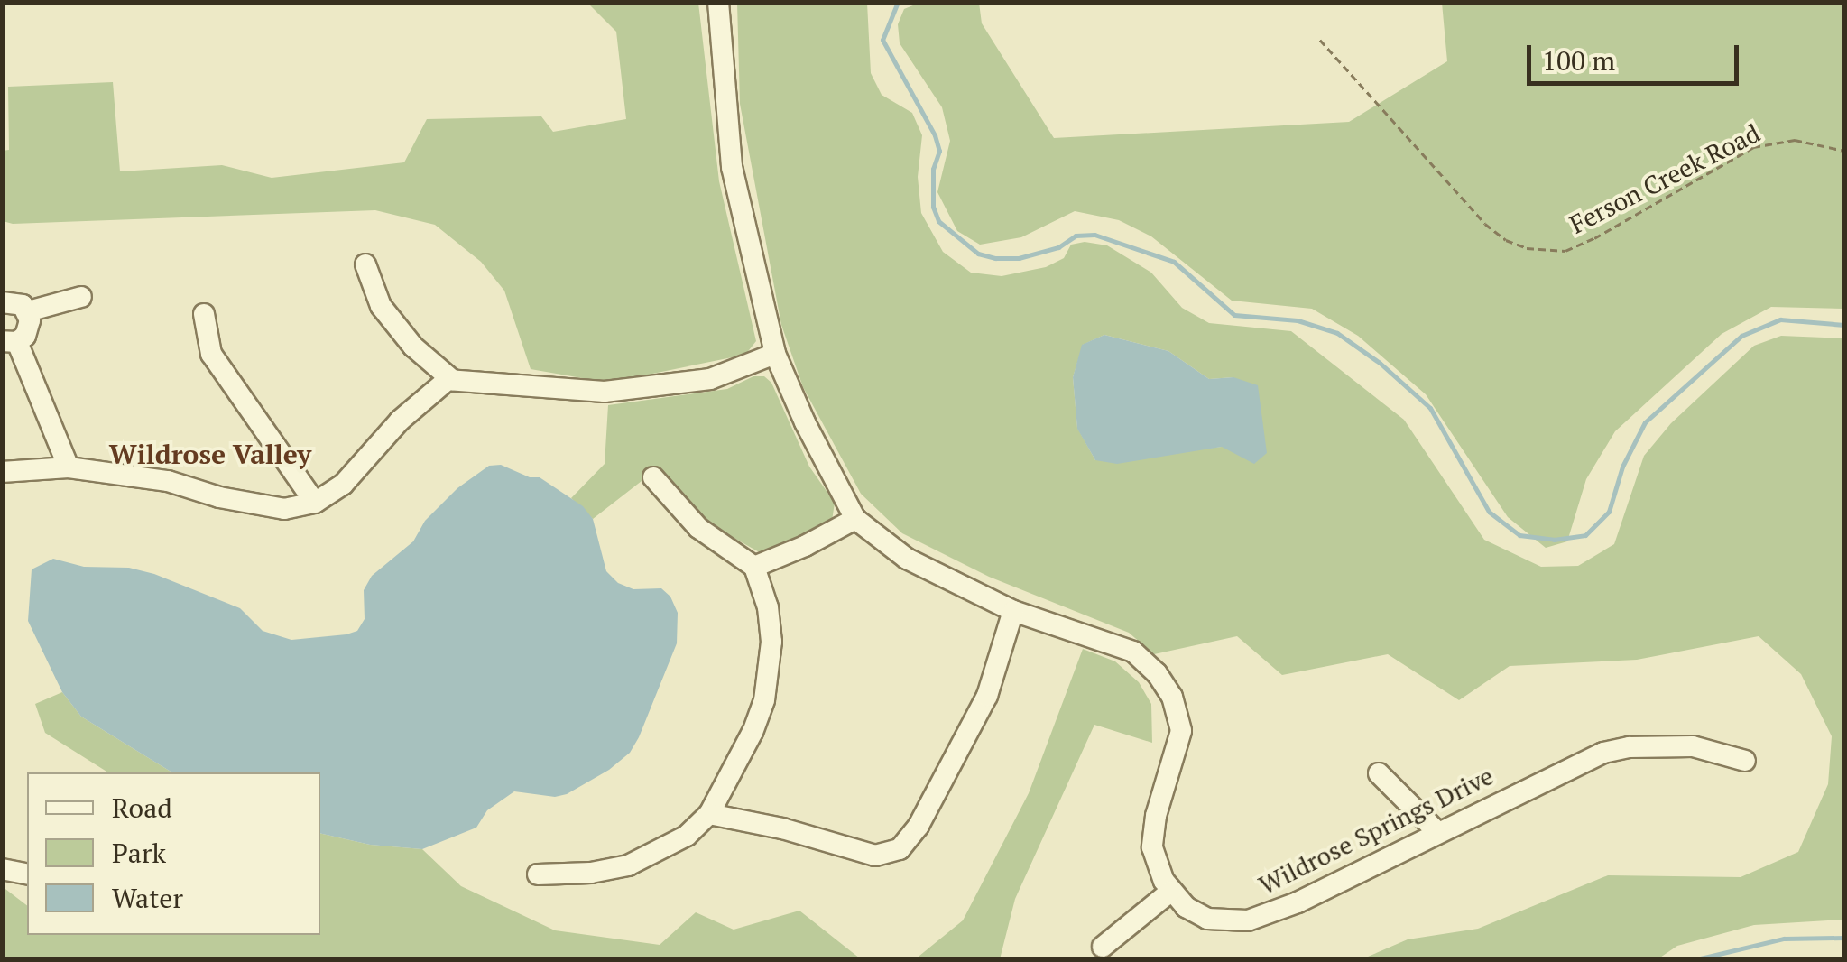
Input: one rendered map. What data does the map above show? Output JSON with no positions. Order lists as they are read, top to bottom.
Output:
{
  "streets": {
    "street": ["Wildrose Springs Drive"],
    "path": ["Ferson Creek Road"]
  },
  "districts": ["Wildrose Valley"],
  "legend": ["Road", "Park", "Water"],
  "scale_bar": "100 m"
}
